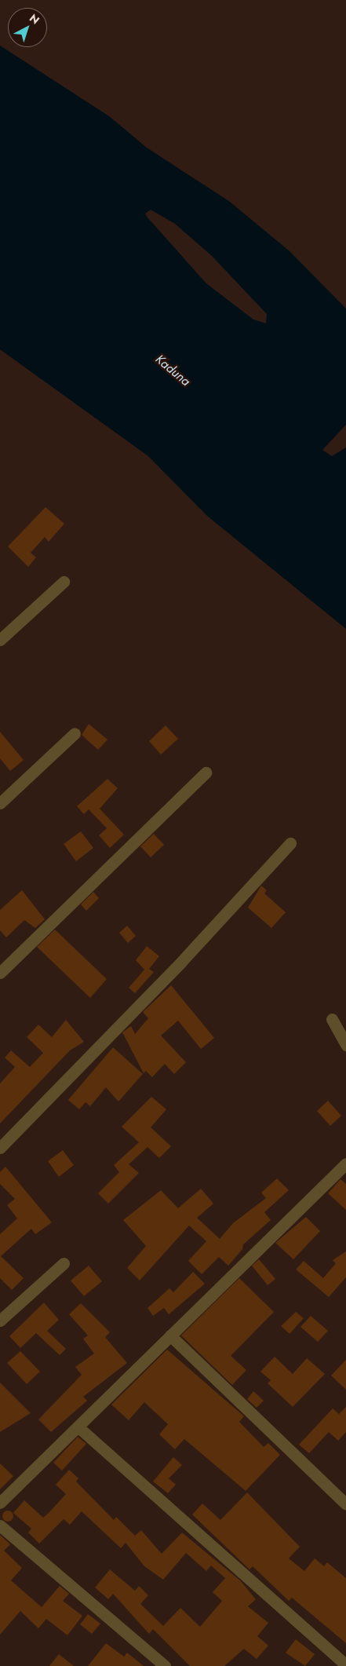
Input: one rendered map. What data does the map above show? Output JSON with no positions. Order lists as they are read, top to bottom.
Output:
{
  "water": ["Kaduna"],
  "north": "top right"
}
